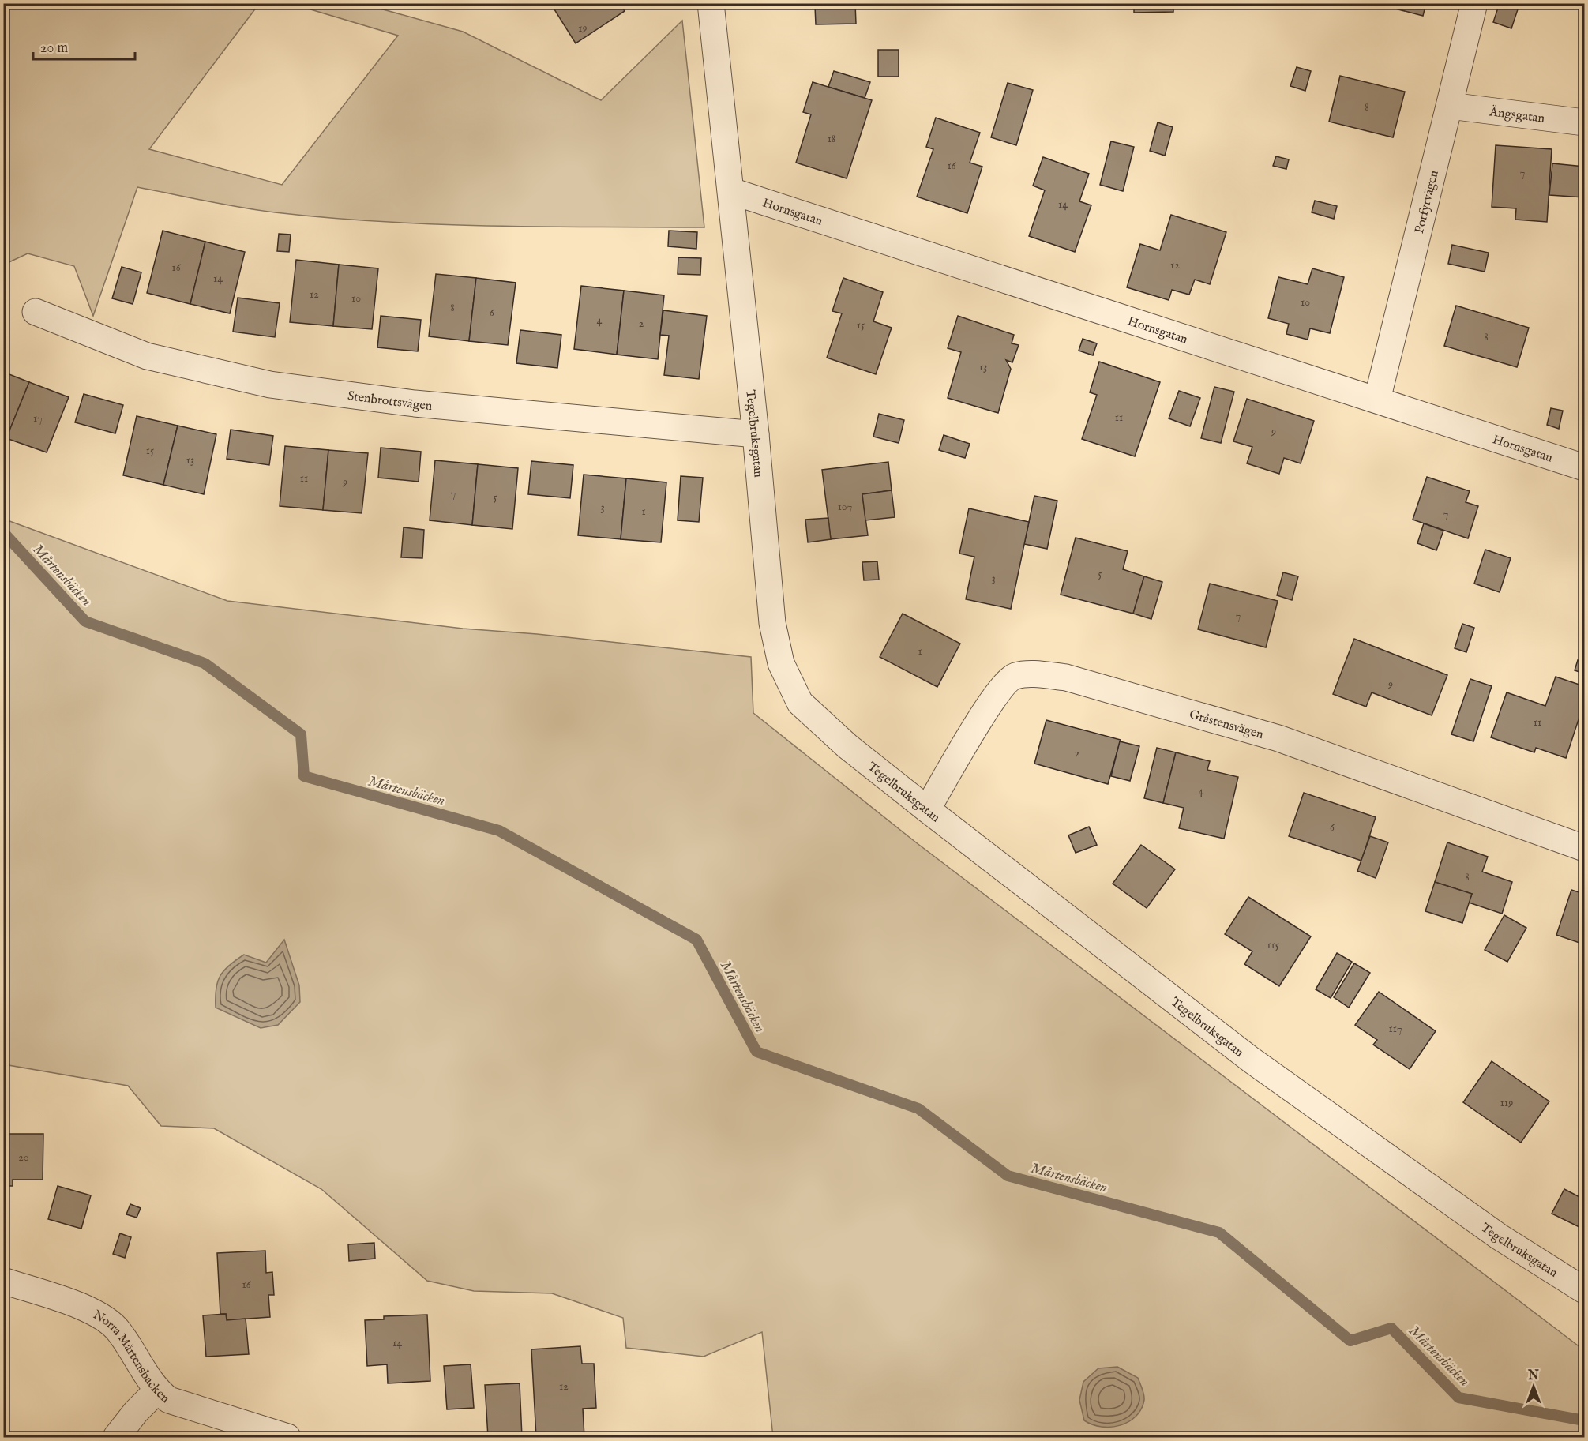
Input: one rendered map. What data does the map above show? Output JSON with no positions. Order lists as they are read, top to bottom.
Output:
{
  "streets": {
    "street": [
      "Ängsgatan",
      "Porfyrvägen",
      "Hornsgatan",
      "Stenbrottsvägen",
      "Tegelbruksgatan",
      "Gråstensvägen",
      "Norra Mårtensbacken"
    ]
  },
  "crossings": [
    ["Ängsgatan", "Porfyrvägen"],
    ["Porfyrvägen", "Hornsgatan"],
    ["Hornsgatan", "Tegelbruksgatan"],
    ["Stenbrottsvägen", "Tegelbruksgatan"],
    ["Tegelbruksgatan", "Gråstensvägen"]
  ],
  "water": ["Mårtensbäcken"],
  "house_numbers": [
    "19",
    "8",
    "18",
    "16",
    "7",
    "14",
    "12",
    "16",
    "14",
    "12",
    "10",
    "10",
    "8",
    "6",
    "4",
    "2",
    "15",
    "8",
    "13",
    "11",
    "17",
    "9",
    "15",
    "13",
    "11",
    "9",
    "7",
    "5",
    "107",
    "3",
    "1",
    "7",
    "5",
    "3",
    "7",
    "1",
    "9",
    "11",
    "2",
    "4",
    "6",
    "8",
    "115",
    "117",
    "119",
    "20",
    "16",
    "14",
    "12"
  ],
  "scale_bar": "20 m",
  "north": "top"
}
